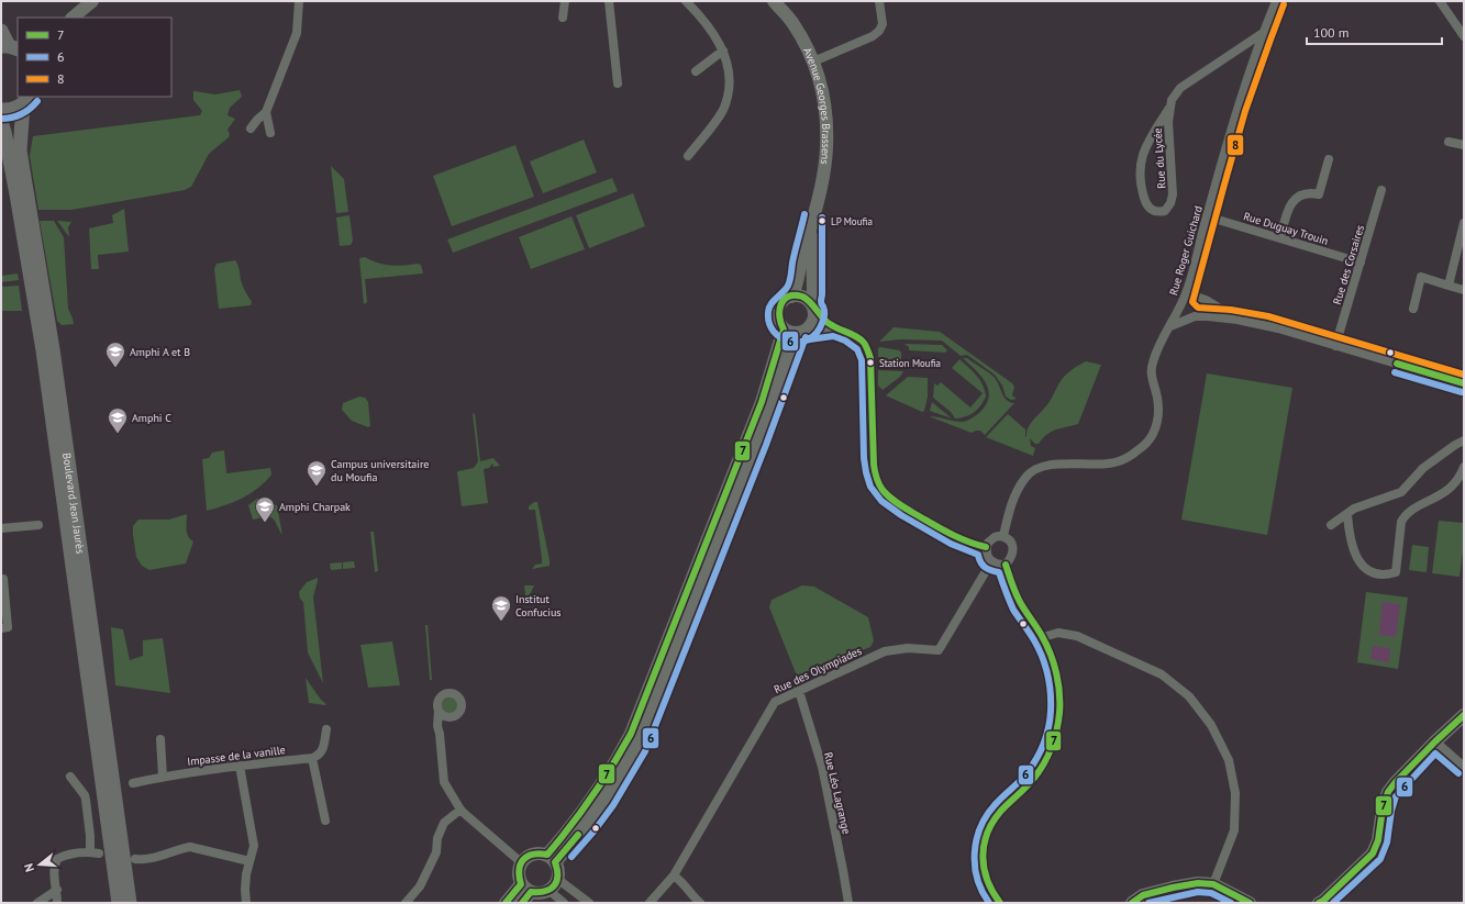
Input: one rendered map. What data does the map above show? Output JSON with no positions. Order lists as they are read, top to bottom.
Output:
{
  "streets": {
    "main road": ["Boulevard Jean Jaurès"],
    "street": [
      "Avenue Georges Brassens",
      "Rue du Lycée",
      "Rue Duguay Trouin",
      "Rue Roger Guichard",
      "Rue des Corsaires",
      "Rue des Olympiades",
      "Impasse de la vanille",
      "Rue Léo Lagrange"
    ]
  },
  "crossings": [
    ["Rue du Lycée", "Rue Roger Guichard"],
    ["Rue Duguay Trouin", "Rue Roger Guichard"],
    ["Rue Duguay Trouin", "Rue des Corsaires"],
    ["Rue Roger Guichard", "Rue des Olympiades"],
    ["Rue des Olympiades", "Rue Léo Lagrange"]
  ],
  "places": {
    "other": ["LP Moufia", "Station Moufia"],
    "school or university": [
      "Amphi A et B",
      "Amphi C",
      "Campus universitaire du Moufia",
      "Amphi Charpak",
      "Institut Confucius"
    ]
  },
  "lines": ["transit line 8", "transit line 6", "transit line 7"],
  "legend": ["7", "6", "8"],
  "scale_bar": "100 m",
  "north": "left"
}
